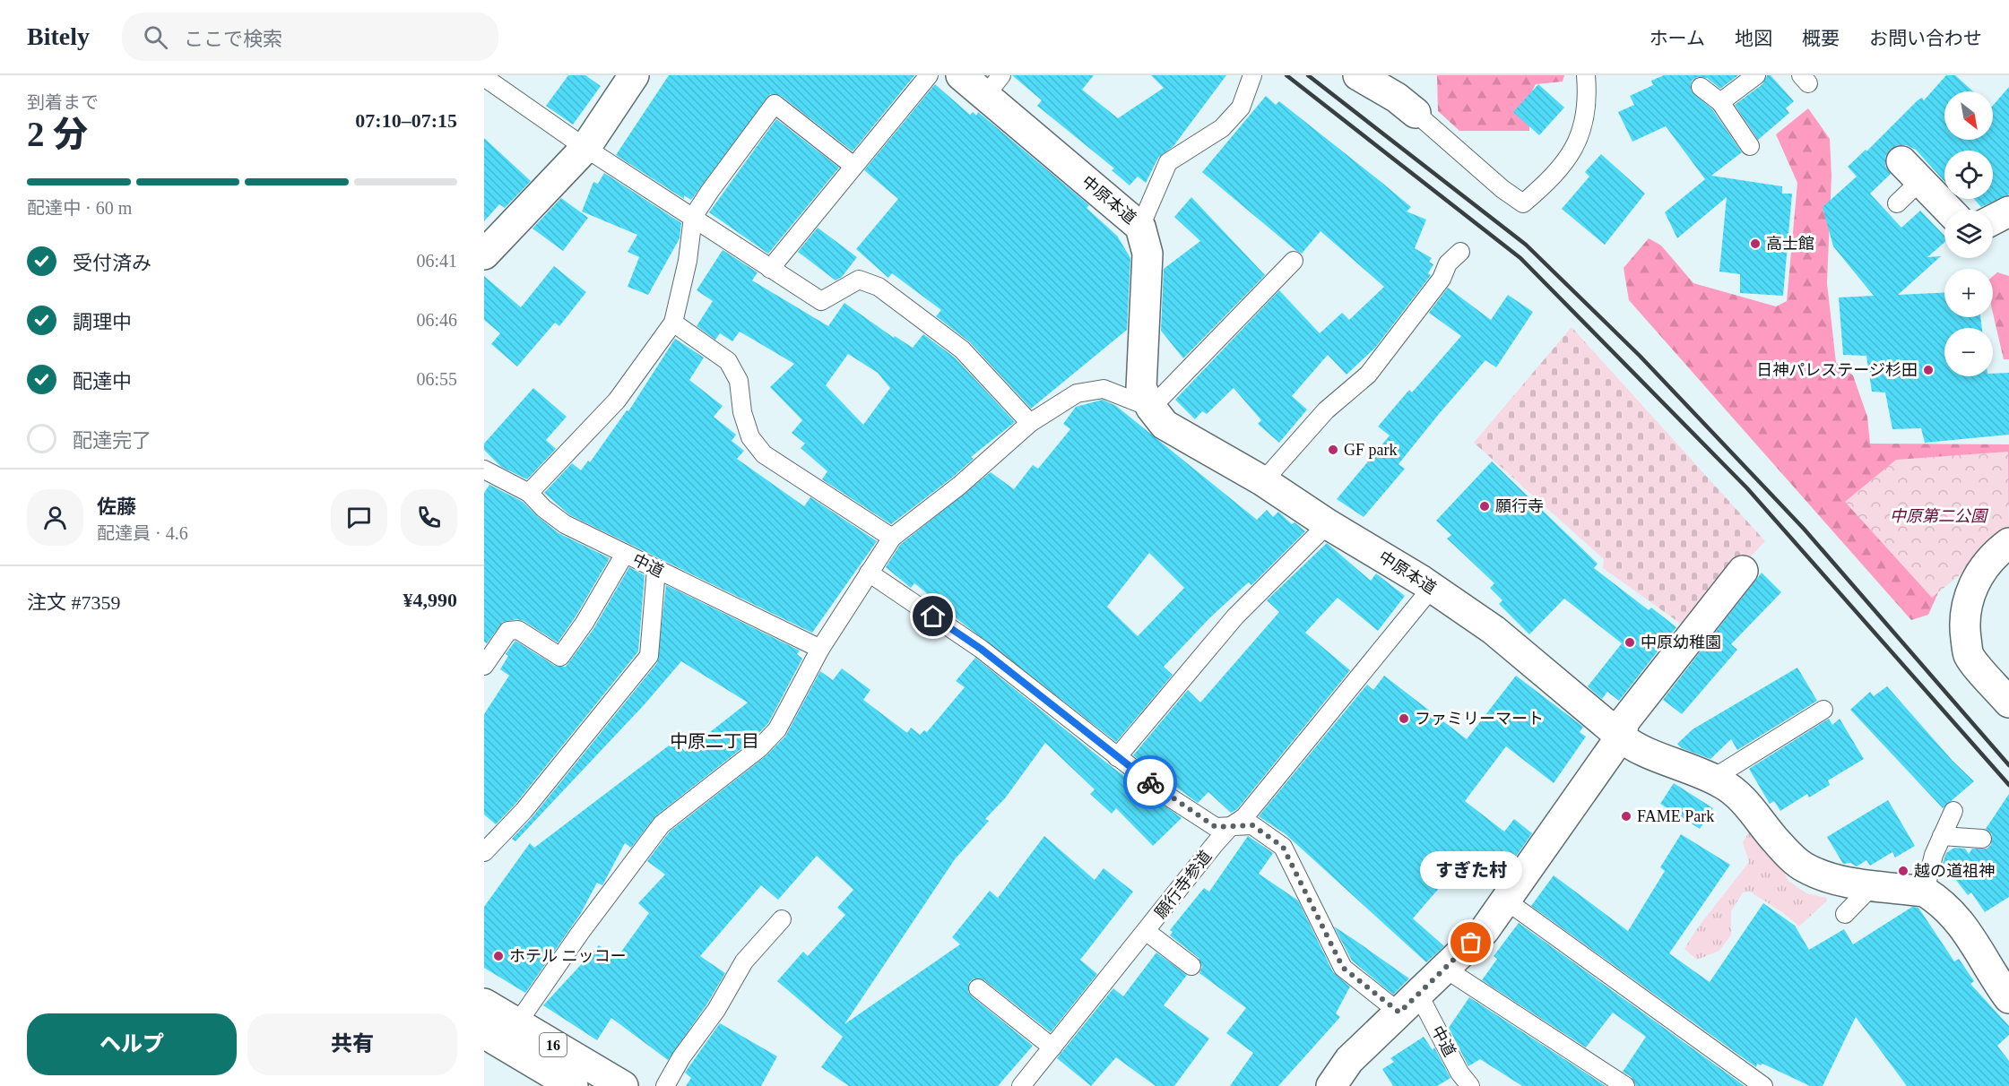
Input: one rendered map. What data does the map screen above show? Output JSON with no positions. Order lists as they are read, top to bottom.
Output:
{
  "streets": {
    "main road": ["中原本道", "16"],
    "lane": ["中道", "願行寺参道"]
  },
  "crossings": [
    ["中原本道", "願行寺参道"],
    ["中道", "願行寺参道"]
  ],
  "districts": ["中原二丁目"],
  "parks": ["中原第二公園"],
  "places": [
    "高士館",
    "日神パレステージ杉田",
    "GF park",
    "願行寺",
    "中原幼稚園",
    "ファミリーマート",
    "FAME Park",
    "越の道祖神",
    "すぎた村",
    "ホテル ニッコー"
  ],
  "north": "bottom right",
  "page": {
    "header": "Bitely",
    "search": "ここで検索",
    "nav": [
      "ホーム",
      "地図",
      "概要",
      "お問い合わせ"
    ],
    "heading": ["2 分", "到着まで", "07:10–07:15"],
    "panel": [
      "佐藤",
      "配達員 · 4.6",
      "注文 #7359",
      "¥4,990"
    ],
    "map_buttons": ["+", "−"],
    "bar": "配達中 · 60 m",
    "list": [
      ["受付済み", "06:41"],
      ["調理中", "06:46"],
      ["配達中", "06:55"],
      "配達完了"
    ],
    "bubble": "すぎた村",
    "buttons": ["ヘルプ", "共有"]
  }
}
